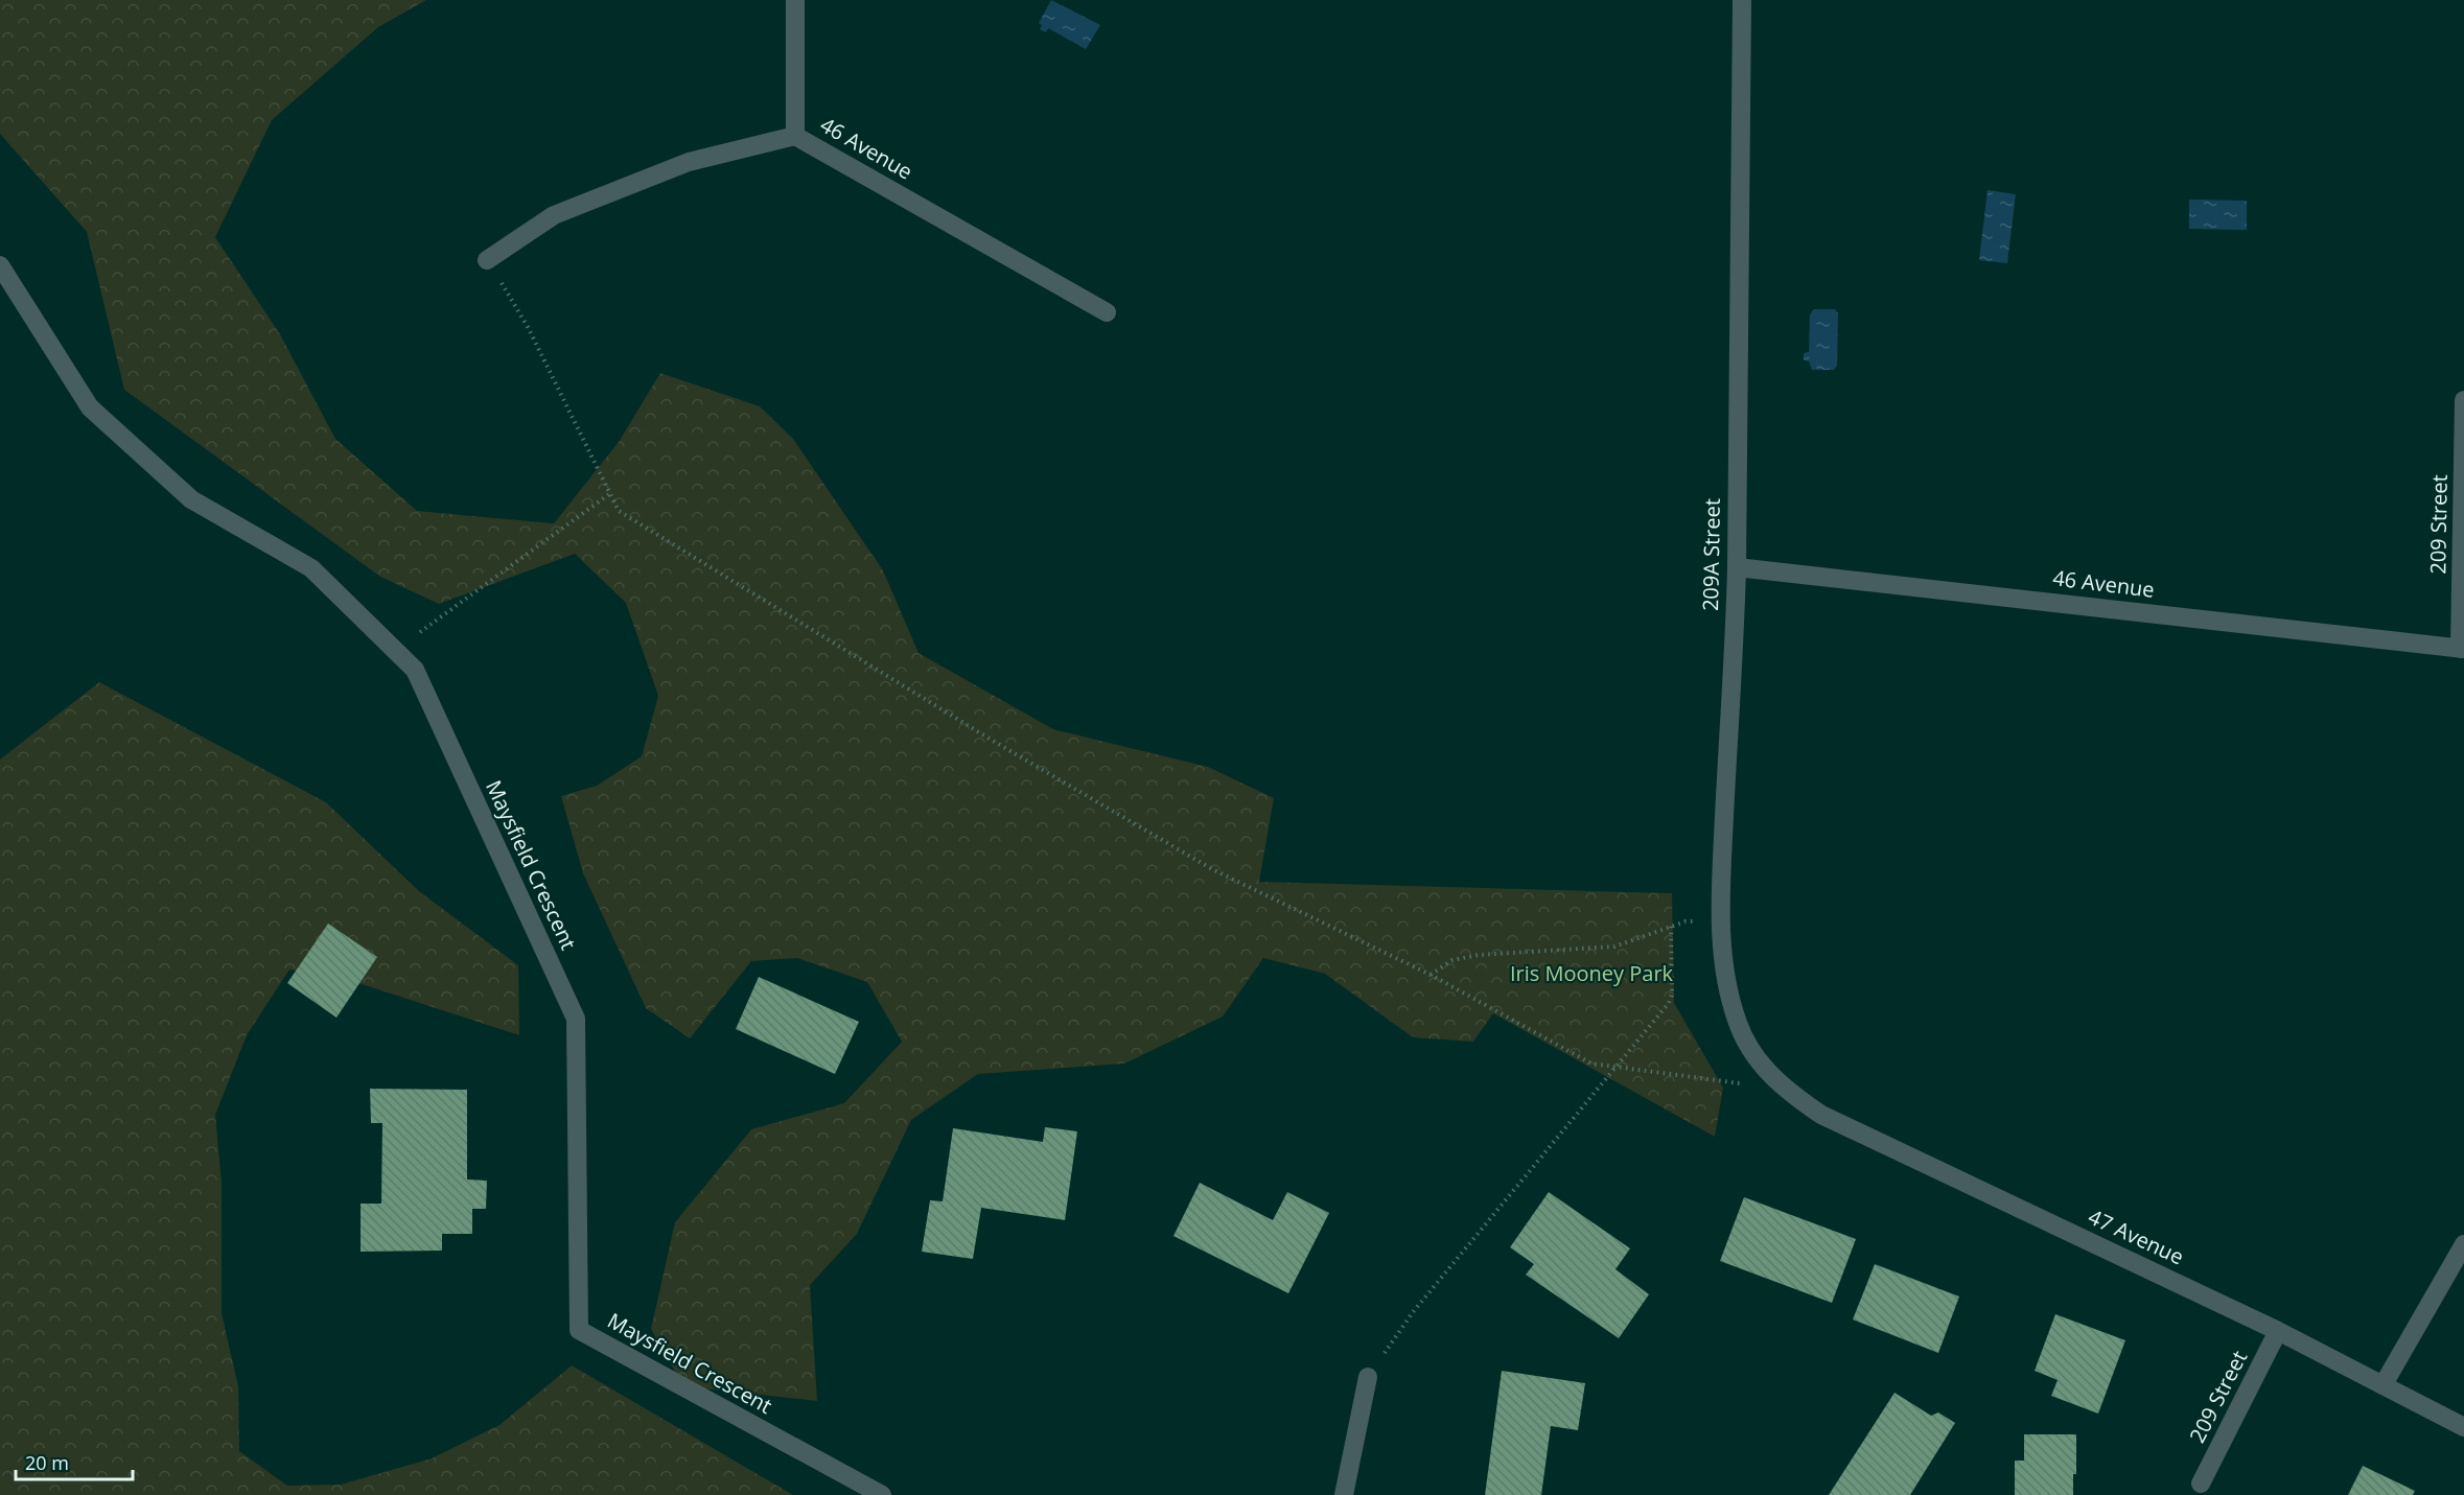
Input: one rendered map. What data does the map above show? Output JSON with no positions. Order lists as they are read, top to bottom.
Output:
{
  "streets": {
    "street": [
      "46 Avenue",
      "209 Street",
      "209A Street",
      "Maysfield Crescent",
      "47 Avenue"
    ]
  },
  "crossings": [
    ["46 Avenue", "209 Street"],
    ["46 Avenue", "209A Street"],
    ["209 Street", "47 Avenue"],
    ["209A Street", "47 Avenue"]
  ],
  "parks": ["Iris Mooney Park"],
  "scale_bar": "20 m"
}
